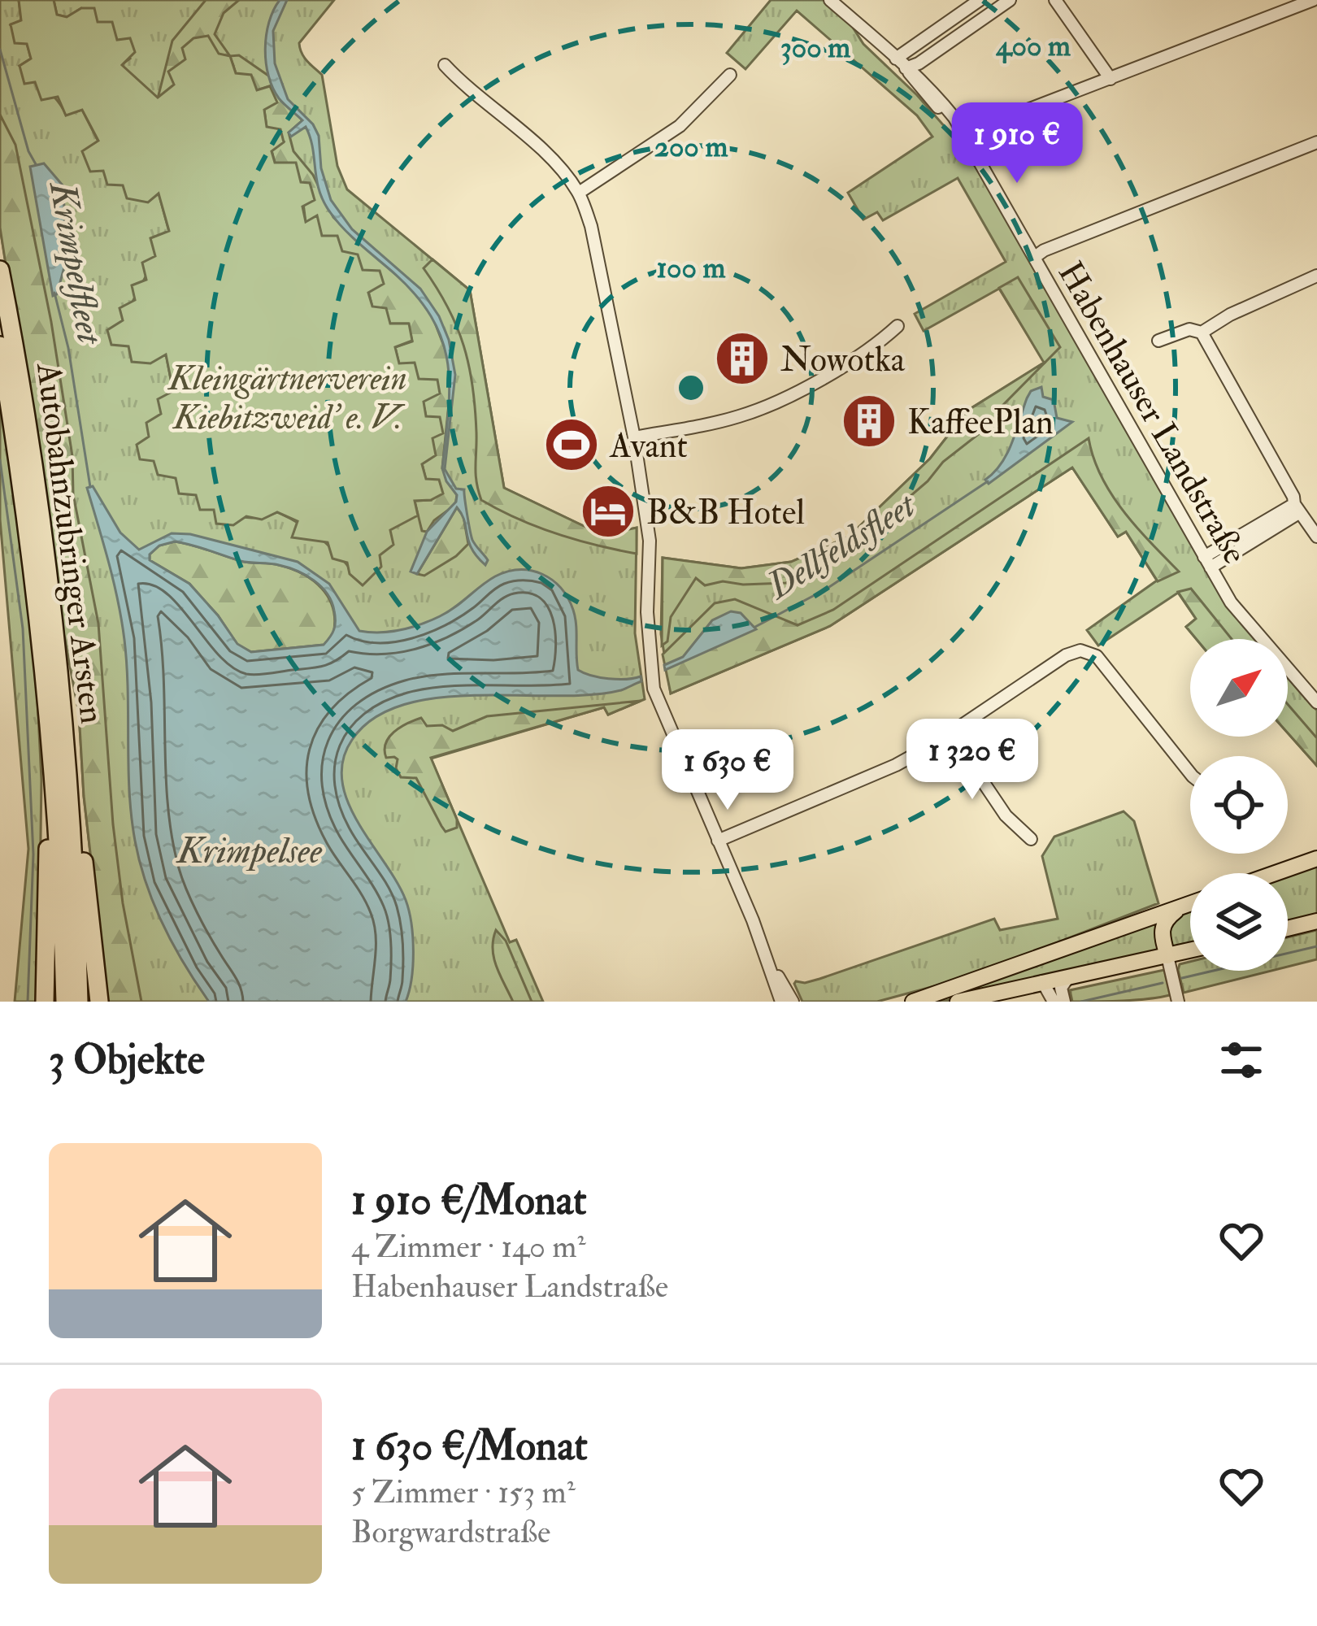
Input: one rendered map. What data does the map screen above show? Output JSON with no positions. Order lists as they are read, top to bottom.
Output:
{
  "streets": {
    "highway": ["Autobahnzubringer Arsten"],
    "street": ["Habenhauser Landstraße"]
  },
  "water": ["Krimpelfleet", "Dellfeldsfleet", "Krimpelsee"],
  "parks": ["Kleingärtnerverein Kiebitzweid' e. V."],
  "places": {
    "building": ["Nowotka", "KaffeePlan"],
    "sports": ["Avant"],
    "hotel": ["B&B Hotel"]
  },
  "north": "top right",
  "page": {
    "price": ["1 910 €", "1 320 €", "1 630 €"],
    "heading": "3 Objekte",
    "list": [
      {
        "name": "1 910 €/Monat",
        "note": "4 Zimmer · 140 m² · Habenhauser Landstraße"
      },
      {
        "name": "1 630 €/Monat",
        "note": "5 Zimmer · 153 m² · Borgwardstraße"
      }
    ]
  },
  "rings": [
    "400 m",
    "300 m",
    "200 m",
    "100 m"
  ]
}
